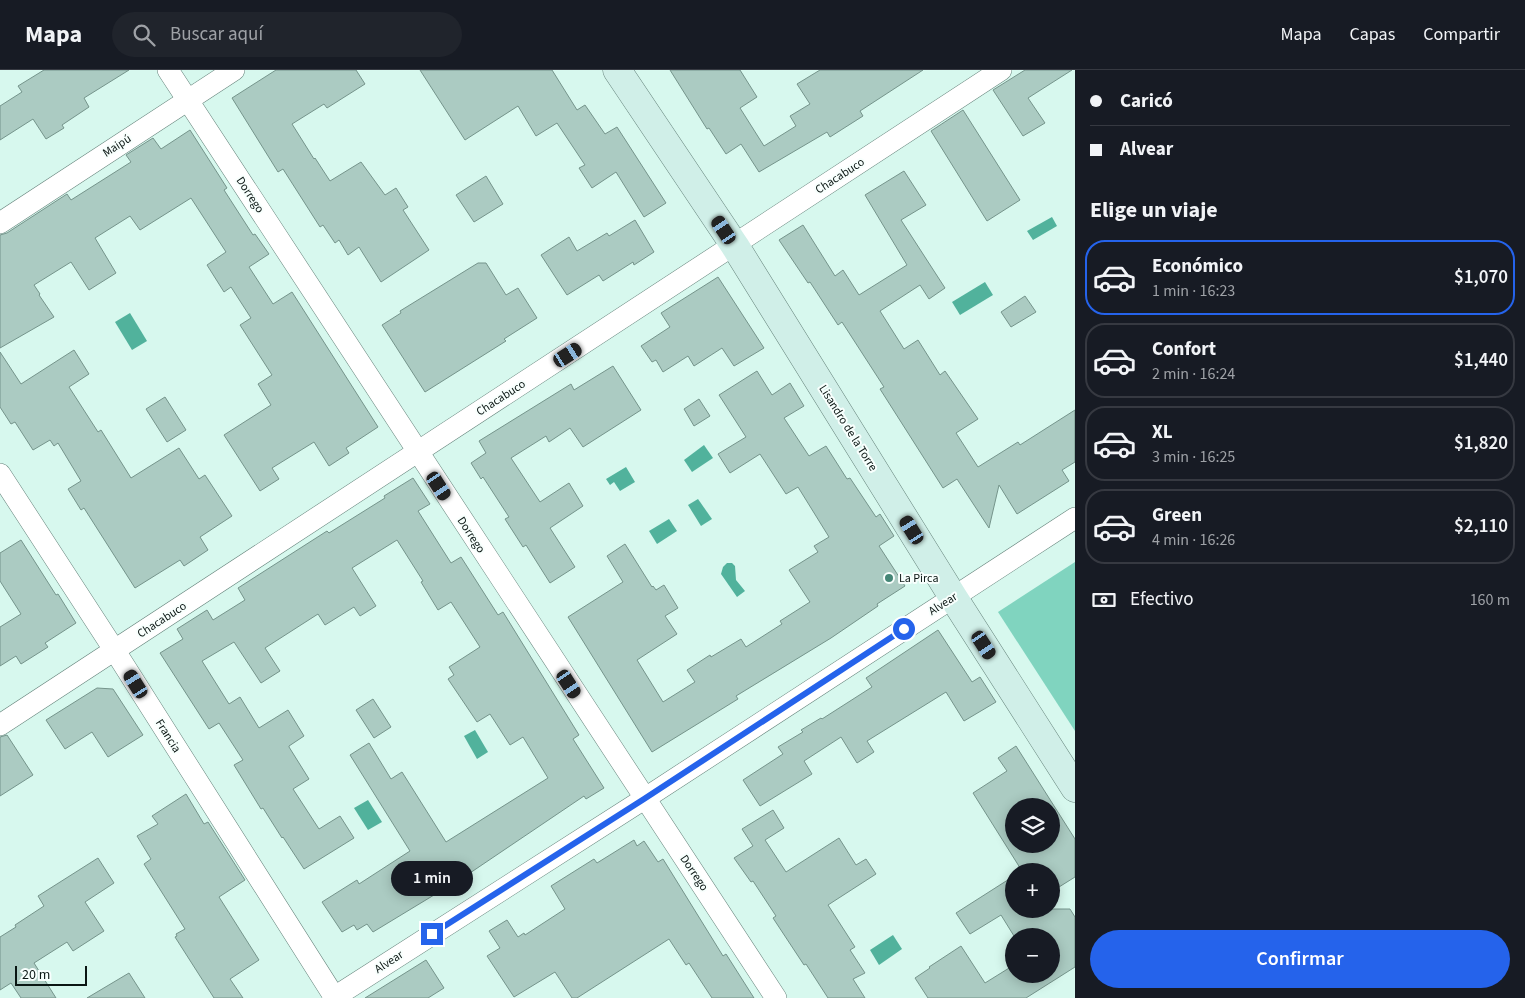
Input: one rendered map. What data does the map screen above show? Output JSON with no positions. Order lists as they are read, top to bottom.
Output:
{
  "streets": {
    "main road": ["Lisandro de la Torre"],
    "street": [
      "Maipú",
      "Chacabuco",
      "Dorrego",
      "Alvear",
      "Francia"
    ]
  },
  "crossings": [
    ["Maipú", "Dorrego"],
    ["Chacabuco", "Dorrego"],
    ["Chacabuco", "Lisandro de la Torre"],
    ["Chacabuco", "Francia"],
    ["Dorrego", "Alvear"],
    ["Lisandro de la Torre", "Alvear"],
    ["Alvear", "Francia"]
  ],
  "places": ["La Pirca"],
  "scale_bar": "20 m",
  "page": {
    "header": "Mapa",
    "search": "Buscar aquí",
    "nav": ["Mapa", "Capas", "Compartir"],
    "banner": ["Caricó", "Alvear"],
    "heading": "Elige un viaje",
    "list": [
      {
        "name": "Económico",
        "note": "1 min · 16:23",
        "value": "$1,070"
      },
      {
        "name": "Confort",
        "note": "2 min · 16:24",
        "value": "$1,440"
      },
      {
        "name": "XL",
        "note": "3 min · 16:25",
        "value": "$1,820"
      },
      {
        "name": "Green",
        "note": "4 min · 16:26",
        "value": "$2,110"
      }
    ],
    "pay": ["Efectivo", "160 m"],
    "map_buttons": ["+", "−"],
    "bubble": "1 min",
    "buttons": "Confirmar",
    "scale": "20 m"
  }
}
